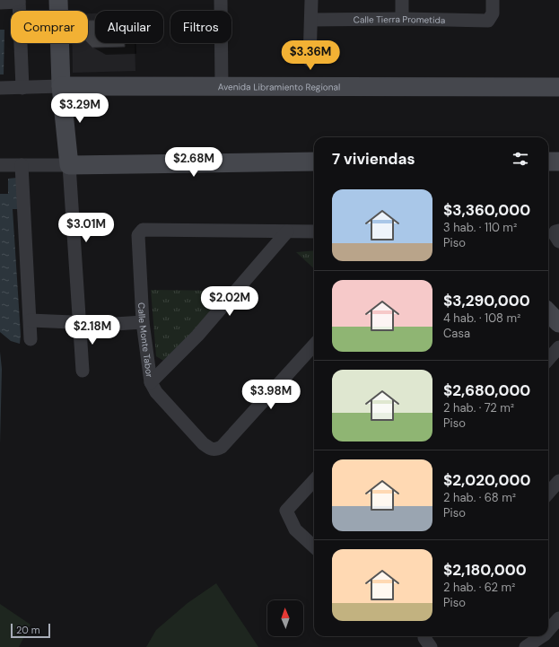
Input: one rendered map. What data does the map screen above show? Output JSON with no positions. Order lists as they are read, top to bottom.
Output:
{
  "streets": {
    "street": ["Calle Tierra Prometida", "Avenida Libramiento Regional", "Calle Monte Tabor"]
  },
  "scale_bar": "20 m",
  "north": "top",
  "page": {
    "chip": ["Comprar", "Alquilar", "Filtros"],
    "price": [
      "$3.36M",
      "$3.29M",
      "$2.68M",
      "$3.01M",
      "$2.02M",
      "$2.18M",
      "$3.98M"
    ],
    "heading": "7 viviendas",
    "list": [
      {
        "name": "$3,360,000",
        "note": "3 hab. · 110 m² · Piso"
      },
      {
        "name": "$3,290,000",
        "note": "4 hab. · 108 m² · Casa"
      },
      {
        "name": "$2,680,000",
        "note": "2 hab. · 72 m² · Piso"
      },
      {
        "name": "$2,020,000",
        "note": "2 hab. · 68 m² · Piso"
      },
      {
        "name": "$2,180,000",
        "note": "2 hab. · 62 m² · Piso"
      }
    ],
    "scale": "20 m"
  }
}
